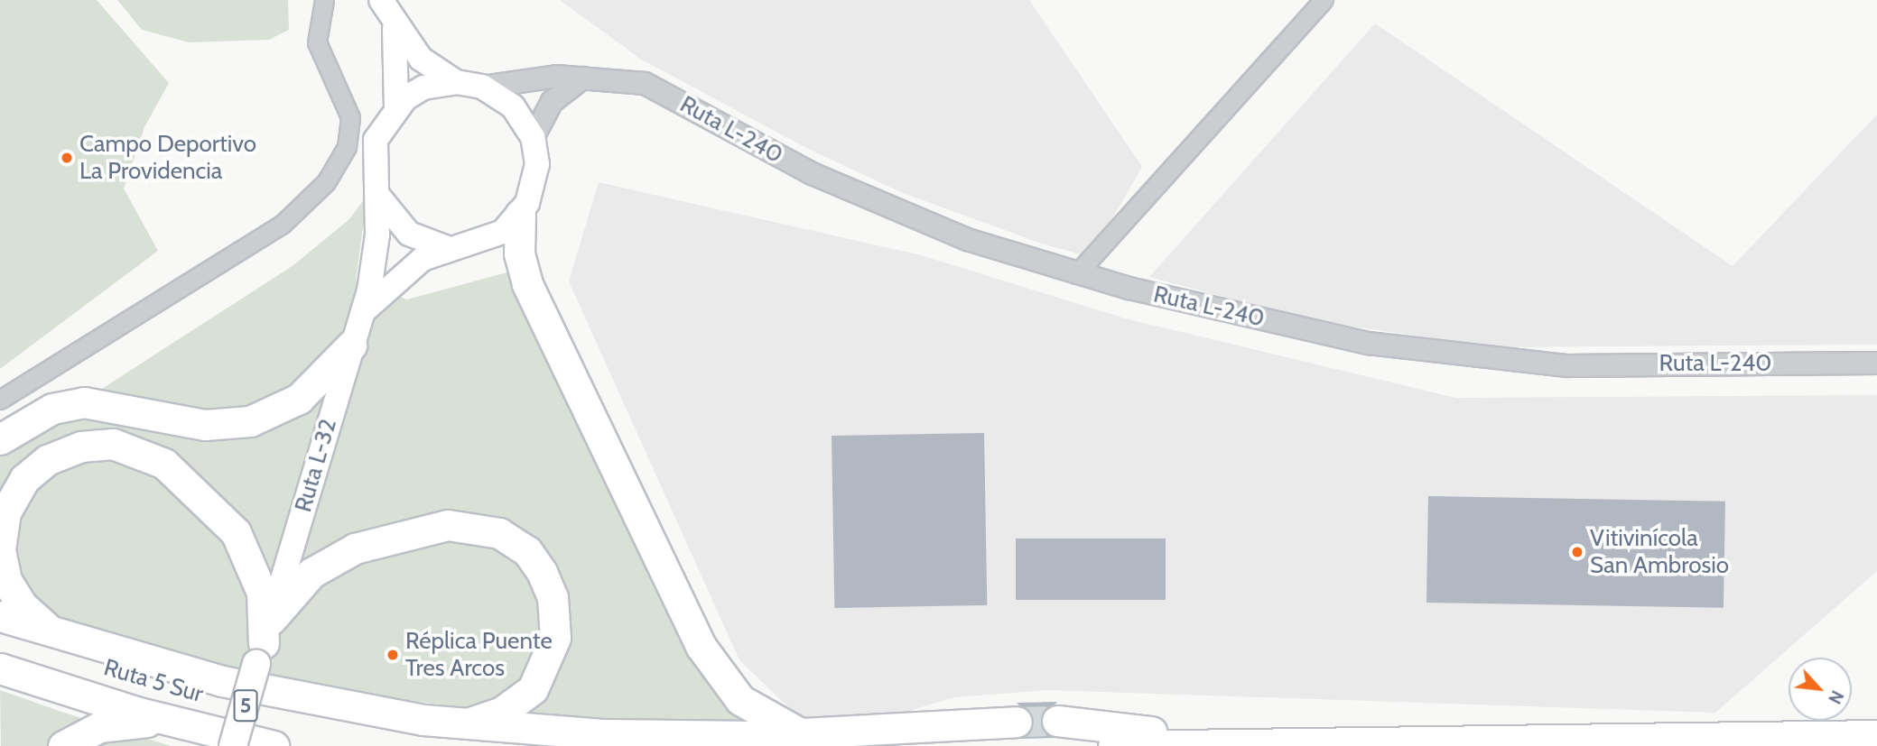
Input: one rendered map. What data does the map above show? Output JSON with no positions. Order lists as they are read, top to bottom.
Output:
{
  "streets": {
    "highway": ["Ruta 5 Sur", "5"],
    "main road": ["Ruta L-32"],
    "street": ["Ruta L-240"]
  },
  "crossings": [
    ["Ruta L-240", "Ruta L-32"]
  ],
  "places": ["Campo Deportivo La Providencia", "Vitivinícola San Ambrosio", "Réplica Puente Tres Arcos"],
  "north": "bottom right"
}
